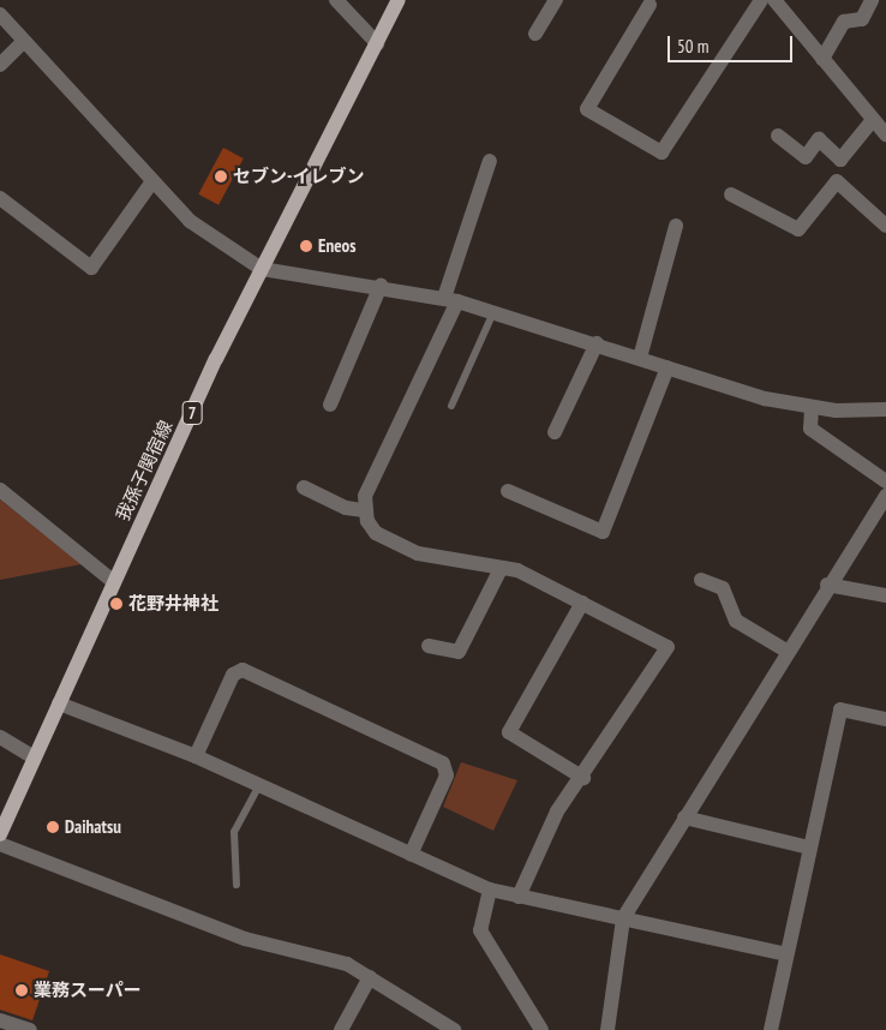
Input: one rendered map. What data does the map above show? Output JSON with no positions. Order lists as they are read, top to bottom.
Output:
{
  "streets": {
    "main road": ["7", "我孫子関宿線"]
  },
  "places": [
    "セブン-イレブン",
    "Eneos",
    "花野井神社",
    "Daihatsu",
    "業務スーパー"
  ],
  "scale_bar": "50 m"
}
